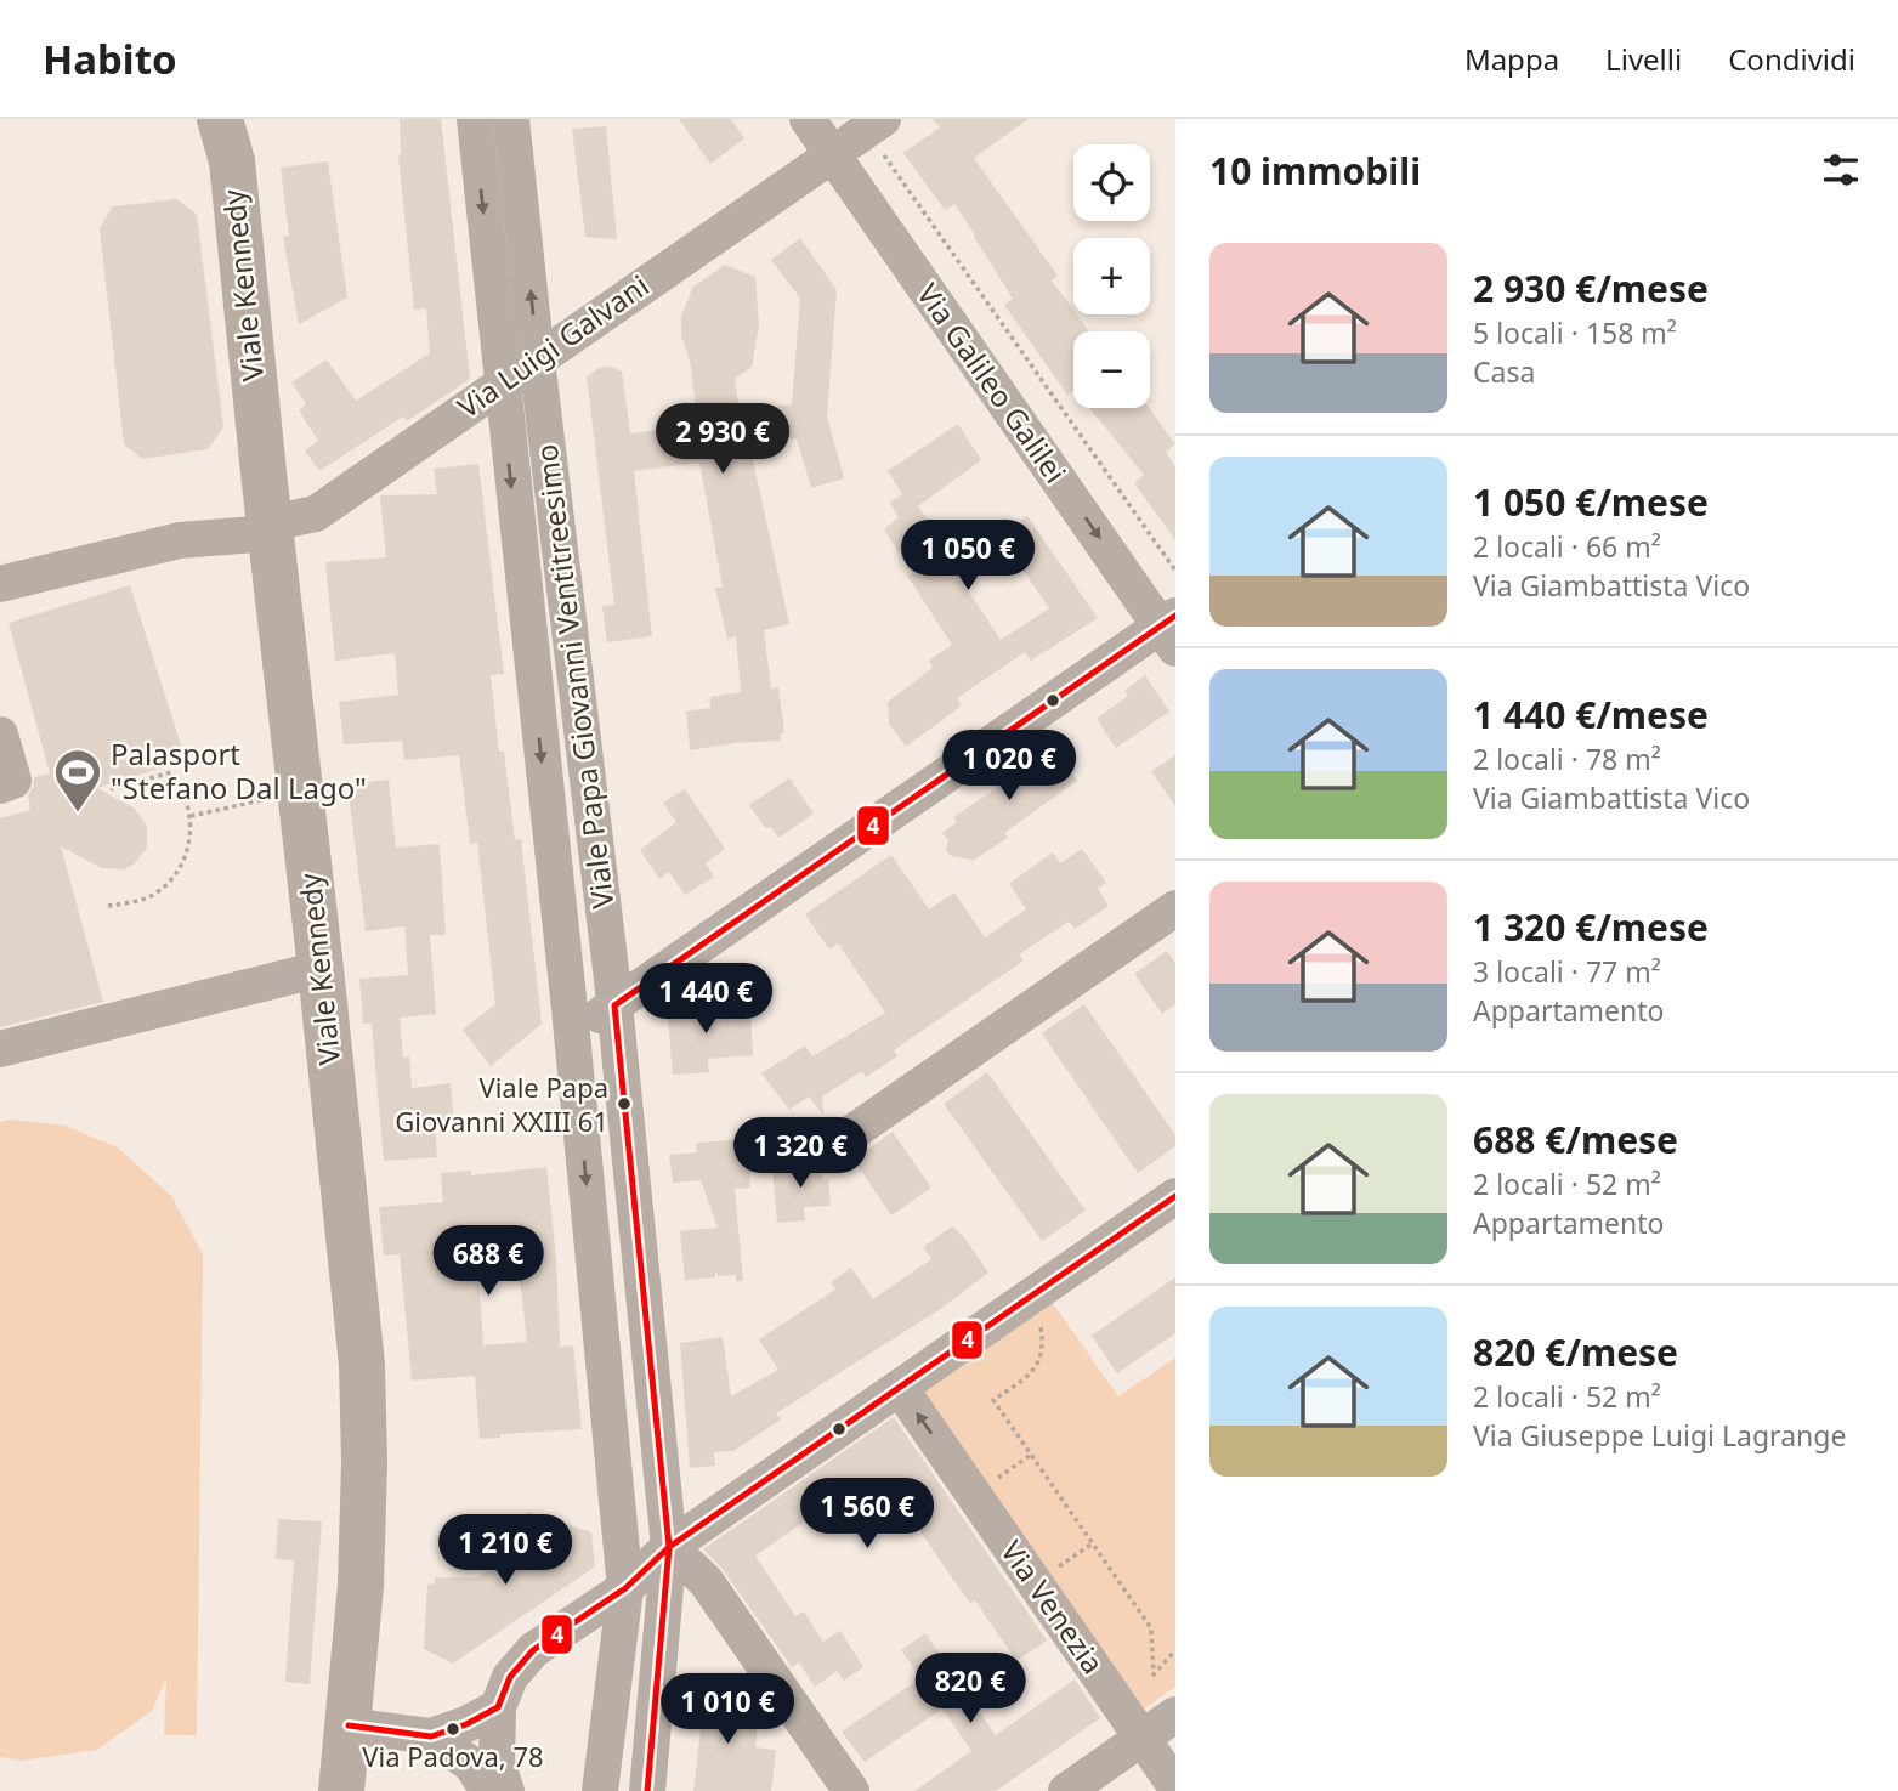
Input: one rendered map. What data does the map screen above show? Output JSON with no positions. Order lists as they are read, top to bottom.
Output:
{
  "streets": {
    "main road": ["Viale Kennedy"],
    "street": [
      "Via Luigi Galvani",
      "Via Galileo Galilei",
      "Viale Papa Giovanni Ventitreesimo",
      "Via Venezia"
    ]
  },
  "crossings": [
    ["Viale Kennedy", "Via Luigi Galvani"],
    ["Via Luigi Galvani", "Via Galileo Galilei"],
    ["Via Luigi Galvani", "Viale Papa Giovanni Ventitreesimo"]
  ],
  "places": {
    "sports": ["Palasport \"Stefano Dal Lago\""],
    "other": ["Viale Papa Giovanni XXIII 61", "Via Padova, 78"]
  },
  "lines": ["transit line 4"],
  "page": {
    "header": "Habito",
    "nav": ["Mappa", "Livelli", "Condividi"],
    "heading": "10 immobili",
    "map_buttons": ["+", "−"],
    "list": [
      {
        "name": "2 930 €/mese",
        "note": "5 locali · 158 m² · Casa"
      },
      {
        "name": "1 050 €/mese",
        "note": "2 locali · 66 m² · Via Giambattista Vico"
      },
      {
        "name": "1 440 €/mese",
        "note": "2 locali · 78 m² · Via Giambattista Vico"
      },
      {
        "name": "1 320 €/mese",
        "note": "3 locali · 77 m² · Appartamento"
      },
      {
        "name": "688 €/mese",
        "note": "2 locali · 52 m² · Appartamento"
      },
      {
        "name": "820 €/mese",
        "note": "2 locali · 52 m² · Via Giuseppe Luigi Lagrange"
      }
    ],
    "price": [
      "2 930 €",
      "1 050 €",
      "1 020 €",
      "1 440 €",
      "1 320 €",
      "688 €",
      "1 560 €",
      "1 210 €",
      "820 €",
      "1 010 €"
    ]
  }
}
